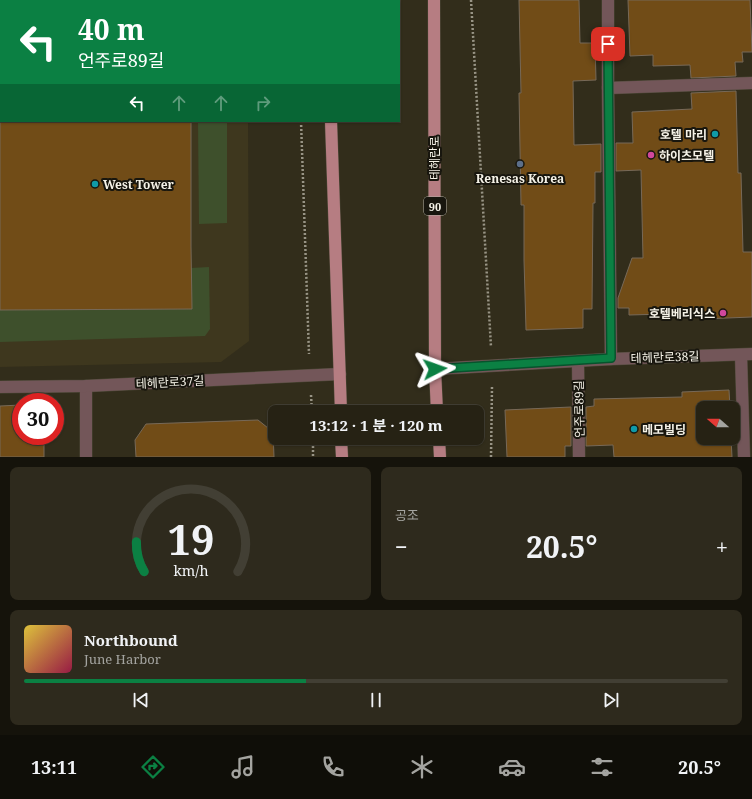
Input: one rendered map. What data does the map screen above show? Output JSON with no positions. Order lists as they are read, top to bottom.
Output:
{
  "streets": {
    "main road": ["테헤란로", "90"],
    "street": ["테헤란로38길", "테헤란로37길", "언주로89길"]
  },
  "crossings": [
    ["테헤란로", "테헤란로38길"],
    ["테헤란로38길", "언주로89길"]
  ],
  "places": [
    "호텔 마리",
    "하이츠모텔",
    "Renesas Korea",
    "West Tower",
    "호텔베리식스",
    "메모빌딩"
  ],
  "north": "left",
  "page": {
    "turn": ["40 m", "언주로89길"],
    "limit": "30",
    "trip": "13:12 · 1 분 · 120 m",
    "tile": "공조",
    "heat": ["−", "20.5°", "+"],
    "song": ["Northbound", "June Harbor"],
    "tabs": ["13:11", "20.5°"],
    "gauge": ["19", "km/h"]
  }
}
